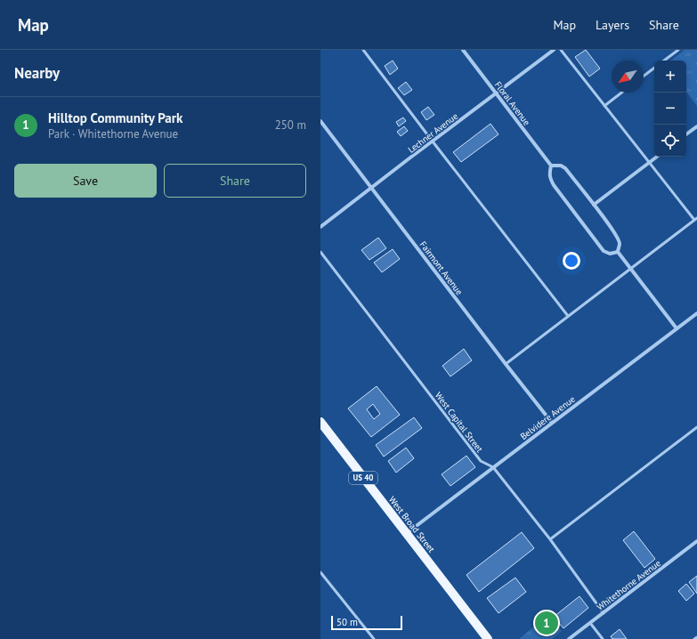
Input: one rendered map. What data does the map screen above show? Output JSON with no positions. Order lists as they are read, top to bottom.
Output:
{
  "streets": {
    "main road": ["US 40", "West Broad Street"],
    "street": [
      "Floral Avenue",
      "Lechner Avenue",
      "Fairmont Avenue",
      "Belvidere Avenue",
      "Whitethorne Avenue"
    ],
    "lane": ["West Capital Street"]
  },
  "crossings": [
    ["Floral Avenue", "Lechner Avenue"],
    ["Lechner Avenue", "Fairmont Avenue"],
    ["Fairmont Avenue", "Belvidere Avenue"],
    ["Belvidere Avenue", "West Capital Street"],
    ["Belvidere Avenue", "West Broad Street"],
    ["West Capital Street", "Whitethorne Avenue"]
  ],
  "scale_bar": "50 m",
  "north": "bottom left",
  "page": {
    "header": "Map",
    "nav": ["Map", "Layers", "Share"],
    "heading": "Nearby",
    "map_buttons": ["+", "−"],
    "list": [
      {
        "mark": "1",
        "name": "Hilltop Community Park",
        "note": "Park · Whitethorne Avenue",
        "value": "250 m"
      }
    ],
    "buttons": ["Save", "Share"],
    "pins": "1",
    "scale": "50 m"
  }
}
